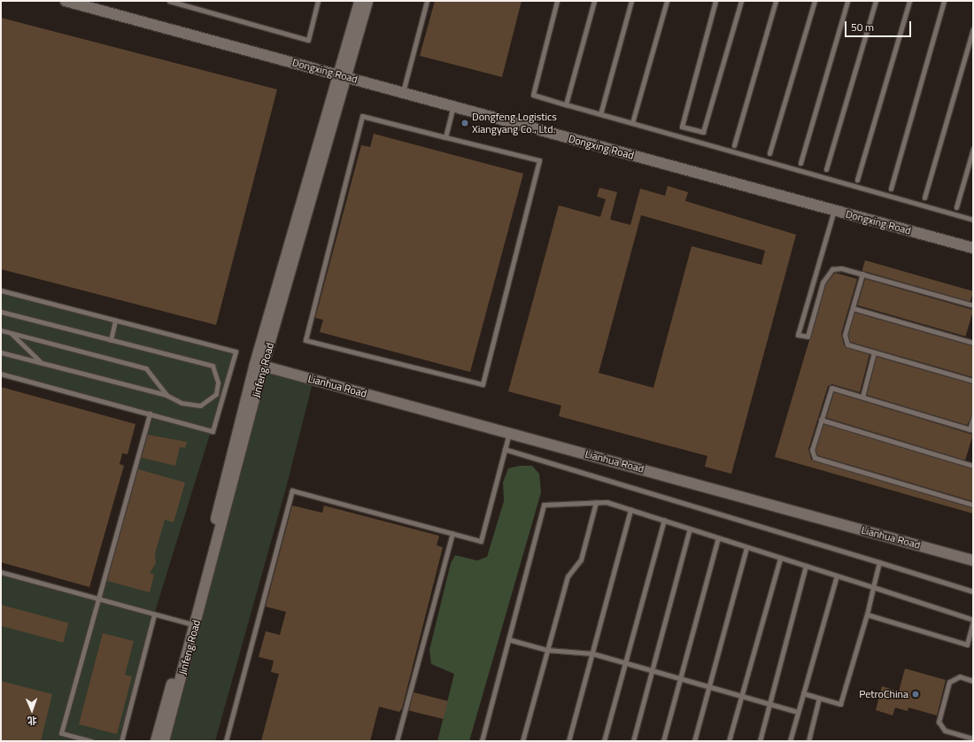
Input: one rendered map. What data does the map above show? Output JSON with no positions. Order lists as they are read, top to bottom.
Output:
{
  "streets": {
    "street": ["Dongxing Road", "Jinfeng Road", "Lianhua Road"]
  },
  "crossings": [
    ["Dongxing Road", "Jinfeng Road"],
    ["Jinfeng Road", "Lianhua Road"]
  ],
  "places": ["Dongfeng Logistics Xiangyang Co., Ltd.", "PetroChina"],
  "scale_bar": "50 m",
  "north": "bottom"
}
